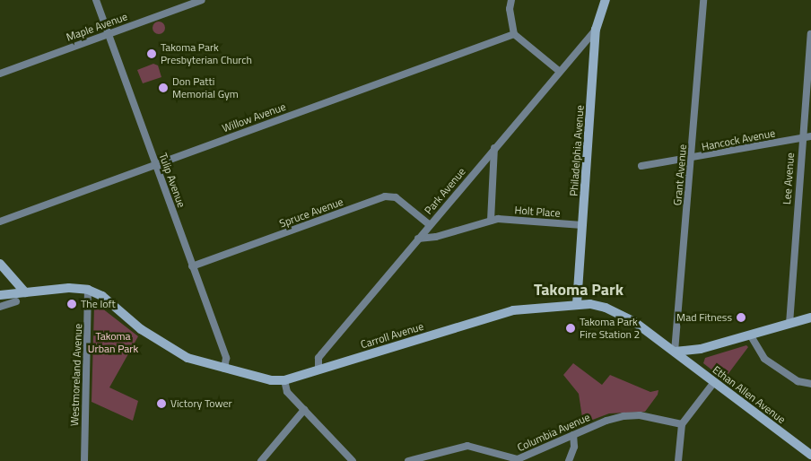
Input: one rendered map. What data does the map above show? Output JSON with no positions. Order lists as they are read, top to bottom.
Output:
{
  "streets": {
    "main road": ["Philadelphia Avenue", "Carroll Avenue", "Ethan Allen Avenue"],
    "street": [
      "Maple Avenue",
      "Willow Avenue",
      "Hancock Avenue",
      "Grant Avenue",
      "Lee Avenue",
      "Tulip Avenue",
      "Park Avenue",
      "Holt Place",
      "Spruce Avenue",
      "Westmoreland Avenue",
      "Columbia Avenue"
    ]
  },
  "crossings": [
    ["Maple Avenue", "Tulip Avenue"],
    ["Willow Avenue", "Tulip Avenue"],
    ["Hancock Avenue", "Grant Avenue"],
    ["Hancock Avenue", "Lee Avenue"],
    ["Philadelphia Avenue", "Park Avenue"],
    ["Philadelphia Avenue", "Holt Place"],
    ["Philadelphia Avenue", "Carroll Avenue"],
    ["Grant Avenue", "Carroll Avenue"],
    ["Grant Avenue", "Ethan Allen Avenue"],
    ["Tulip Avenue", "Spruce Avenue"],
    ["Tulip Avenue", "Carroll Avenue"],
    ["Park Avenue", "Holt Place"],
    ["Park Avenue", "Spruce Avenue"],
    ["Park Avenue", "Carroll Avenue"],
    ["Carroll Avenue", "Westmoreland Avenue"],
    ["Carroll Avenue", "Ethan Allen Avenue"]
  ],
  "districts": ["Takoma Park"],
  "parks": ["Takoma Urban Park"],
  "places": [
    "Takoma Park Presbyterian Church",
    "Don Patti Memorial Gym",
    "The loft",
    "Mad Fitness",
    "Takoma Park Fire Station 2",
    "Victory Tower"
  ]
}
